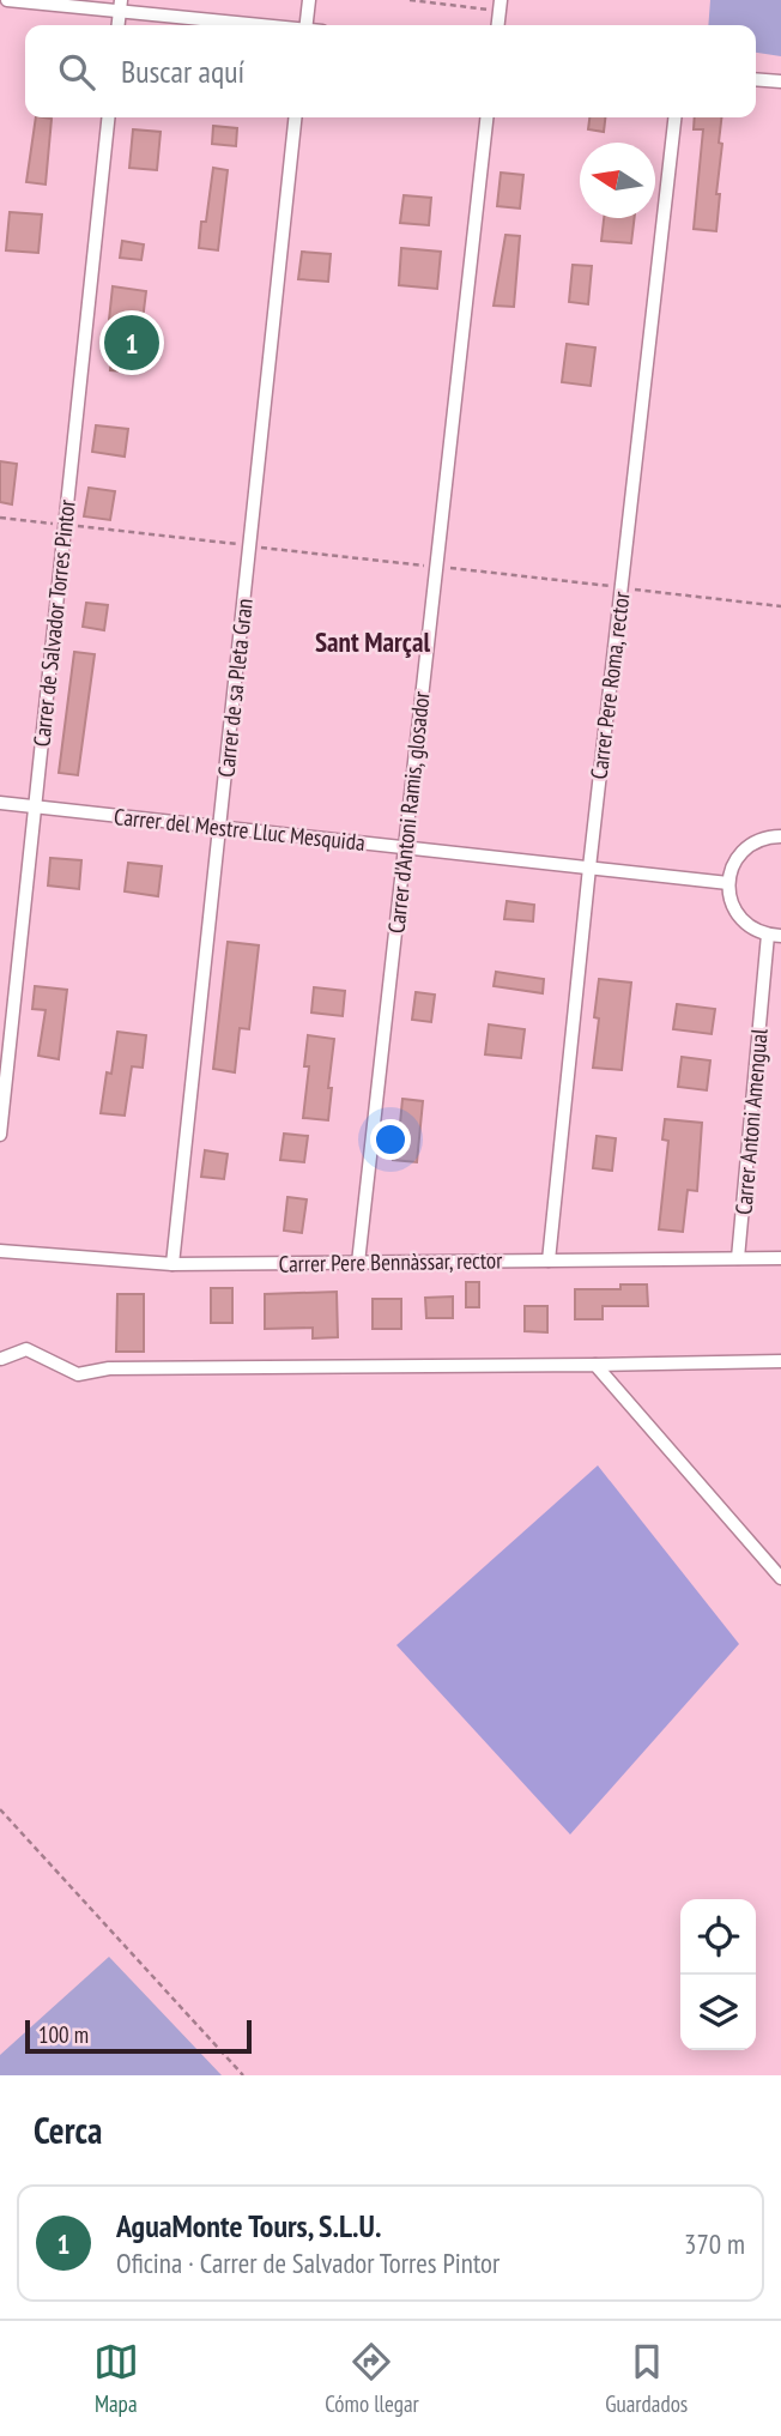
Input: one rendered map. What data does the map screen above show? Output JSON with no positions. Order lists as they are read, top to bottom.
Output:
{
  "streets": {
    "street": [
      "Carrer de Salvador Torres Pintor",
      "Carrer Pere Roma, rector",
      "Carrer de sa Pleta Gran",
      "Carrer d'Antoni Ramis, glosador",
      "Carrer del Mestre Lluc Mesquida",
      "Carrer Antoni Amengual",
      "Carrer Pere Bennàssar, rector"
    ]
  },
  "crossings": [
    ["Carrer de Salvador Torres Pintor", "Carrer del Mestre Lluc Mesquida"],
    ["Carrer Pere Roma, rector", "Carrer del Mestre Lluc Mesquida"],
    ["Carrer Pere Roma, rector", "Carrer Pere Bennàssar, rector"],
    ["Carrer de sa Pleta Gran", "Carrer del Mestre Lluc Mesquida"],
    ["Carrer de sa Pleta Gran", "Carrer Pere Bennàssar, rector"],
    ["Carrer d'Antoni Ramis, glosador", "Carrer del Mestre Lluc Mesquida"],
    ["Carrer d'Antoni Ramis, glosador", "Carrer Pere Bennàssar, rector"],
    ["Carrer Antoni Amengual", "Carrer Pere Bennàssar, rector"]
  ],
  "districts": ["Sant Marçal"],
  "scale_bar": "100 m",
  "north": "left",
  "page": {
    "search": "Buscar aquí",
    "pins": "1",
    "scale": "100 m",
    "heading": "Cerca",
    "list": [
      {
        "mark": "1",
        "name": "AguaMonte Tours, S.L.U.",
        "note": "Oficina · Carrer de Salvador Torres Pintor",
        "value": "370 m"
      }
    ],
    "nav": ["Mapa", "Cómo llegar", "Guardados"]
  }
}
